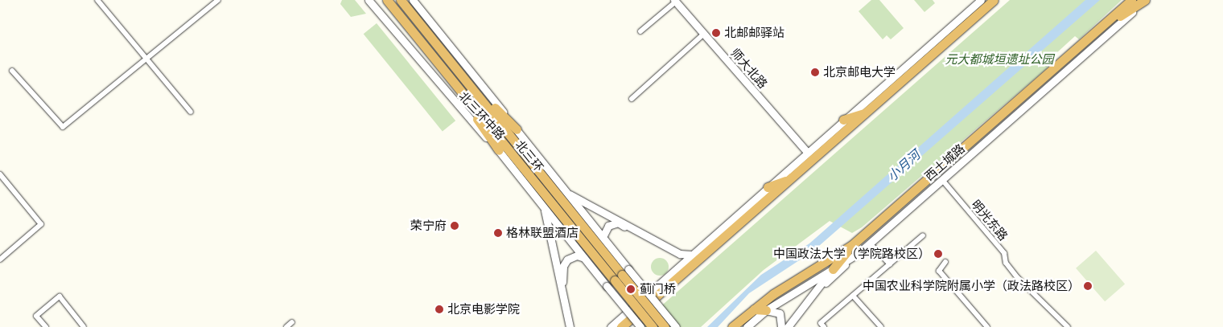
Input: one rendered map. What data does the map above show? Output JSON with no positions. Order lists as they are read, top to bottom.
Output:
{
  "streets": {
    "highway": ["北三环"],
    "street": [
      "师大北路",
      "北三环中路",
      "西土城路",
      "明光东路"
    ]
  },
  "crossings": [
    ["北三环中路", "北三环"],
    ["西土城路", "明光东路"]
  ],
  "water": ["小月河"],
  "parks": ["元大都城垣遗址公园"],
  "places": [
    "北邮邮驿站",
    "北京邮电大学",
    "荣宁府",
    "格林联盟酒店",
    "中国政法大学（学院路校区）",
    "中国农业科学院附属小学（政法路校区）",
    "蓟门桥",
    "北京电影学院"
  ]
}
